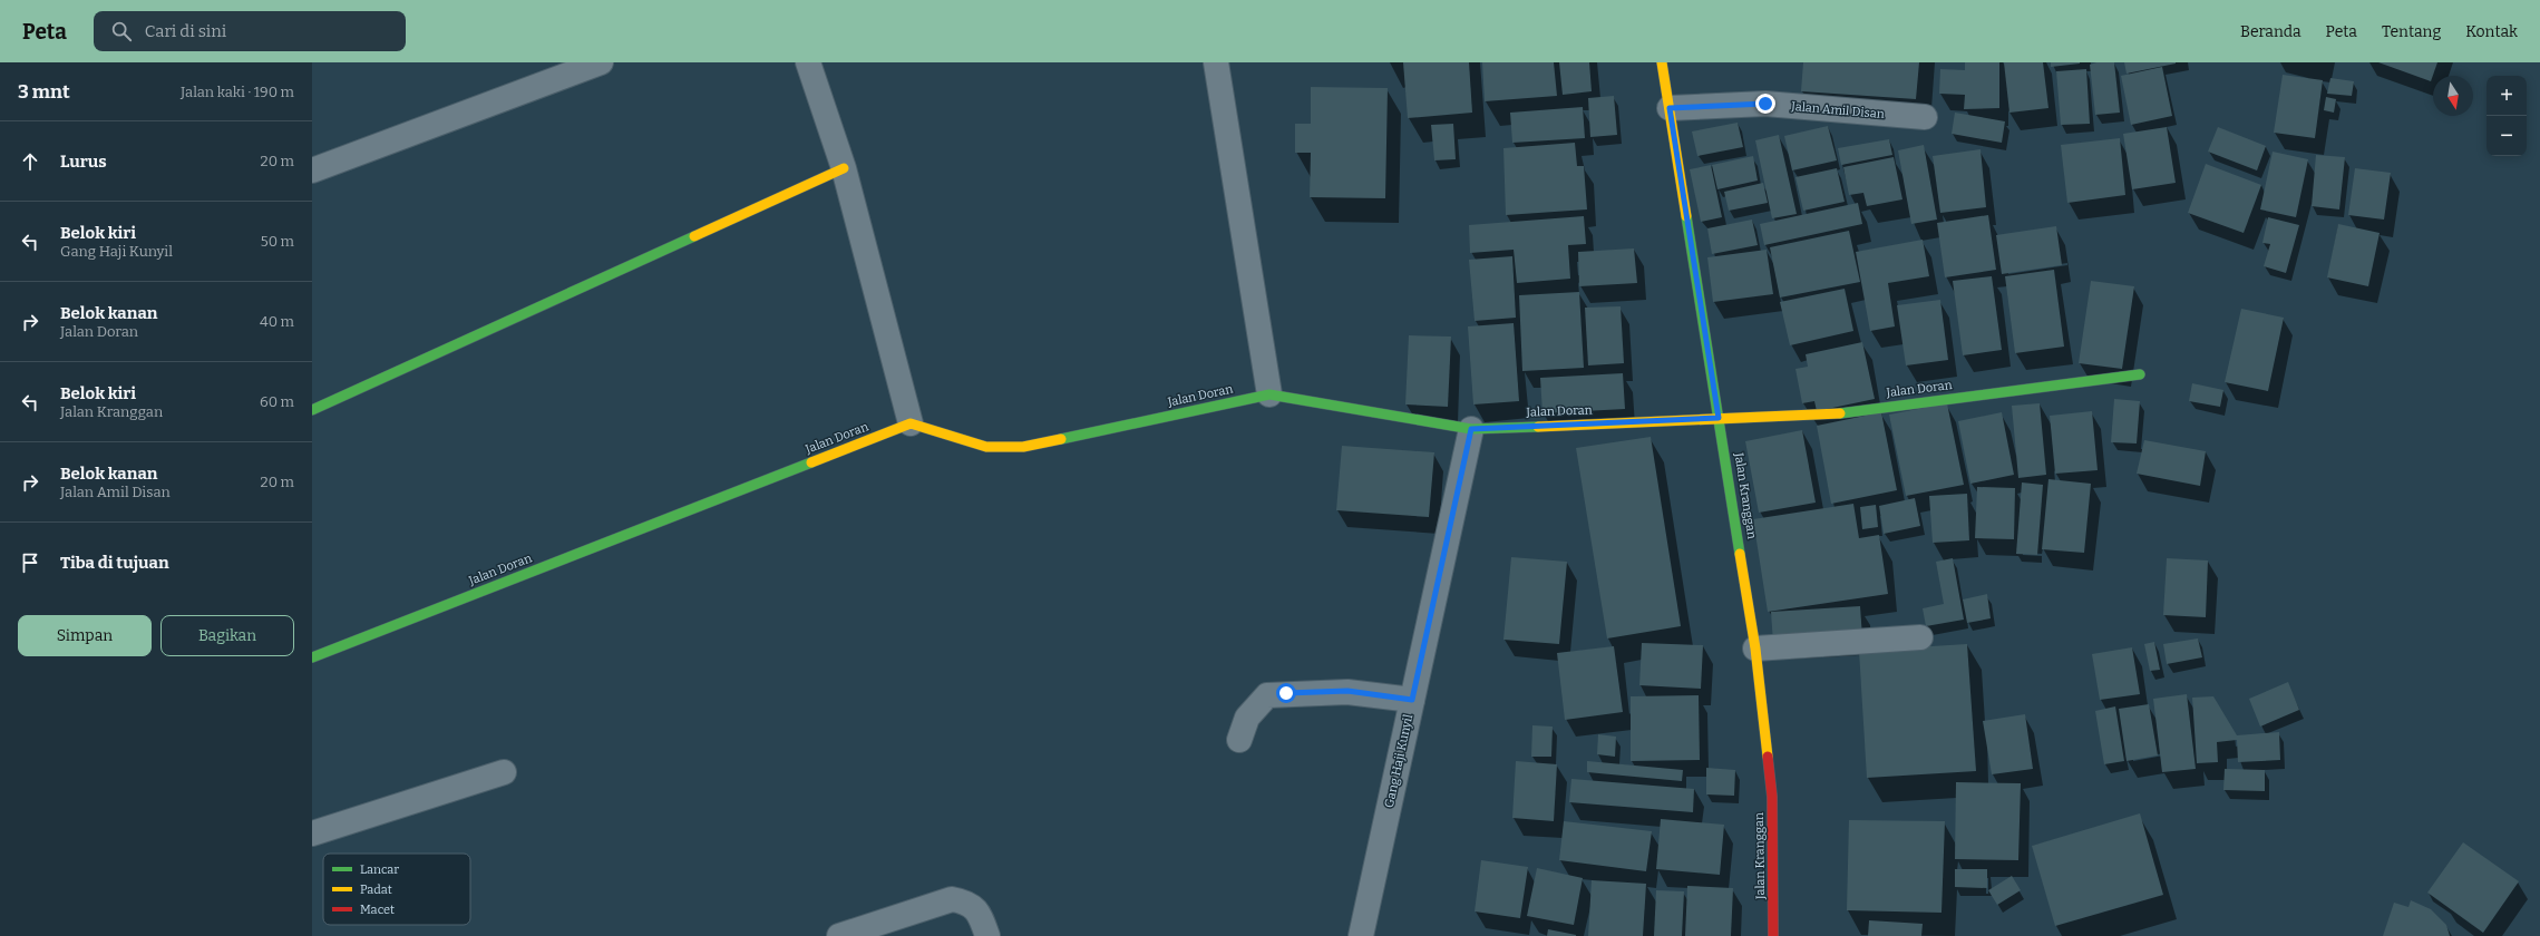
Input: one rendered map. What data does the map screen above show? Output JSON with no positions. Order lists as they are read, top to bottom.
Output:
{
  "streets": {
    "street": [
      "Jalan Amil Disan",
      "Jalan Doran",
      "Jalan Kranggan",
      "Gang Haji Kunyil"
    ]
  },
  "crossings": [
    ["Jalan Amil Disan", "Jalan Kranggan"],
    ["Jalan Doran", "Jalan Kranggan"],
    ["Jalan Doran", "Gang Haji Kunyil"]
  ],
  "legend": ["Lancar", "Padat", "Macet"],
  "north": "bottom",
  "page": {
    "header": "Peta",
    "search": "Cari di sini",
    "nav": [
      "Beranda",
      "Peta",
      "Tentang",
      "Kontak"
    ],
    "heading": ["3 mnt", "Jalan kaki · 190 m"],
    "map_buttons": ["+", "−"],
    "list": [
      ["Lurus", "20 m"],
      ["Belok kiri", "Gang Haji Kunyil", "50 m"],
      ["Belok kanan", "Jalan Doran", "40 m"],
      ["Belok kiri", "Jalan Kranggan", "60 m"],
      ["Belok kanan", "Jalan Amil Disan", "20 m"],
      "Tiba di tujuan"
    ],
    "buttons": ["Simpan", "Bagikan"]
  }
}
